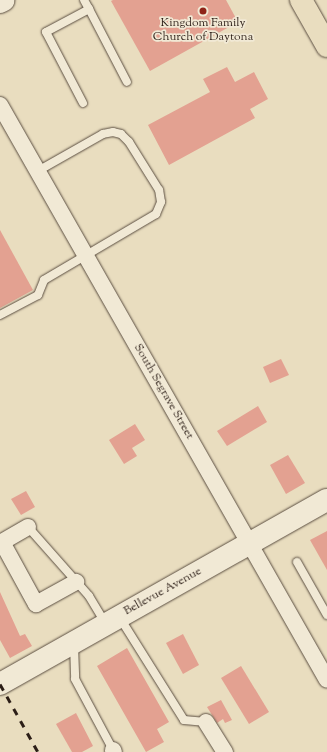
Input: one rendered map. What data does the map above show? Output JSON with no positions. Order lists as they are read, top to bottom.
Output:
{
  "streets": {
    "street": ["South Segrave Street", "Bellevue Avenue"]
  },
  "crossings": [
    ["South Segrave Street", "Bellevue Avenue"]
  ],
  "places": ["Kingdom Family Church of Daytona"]
}
